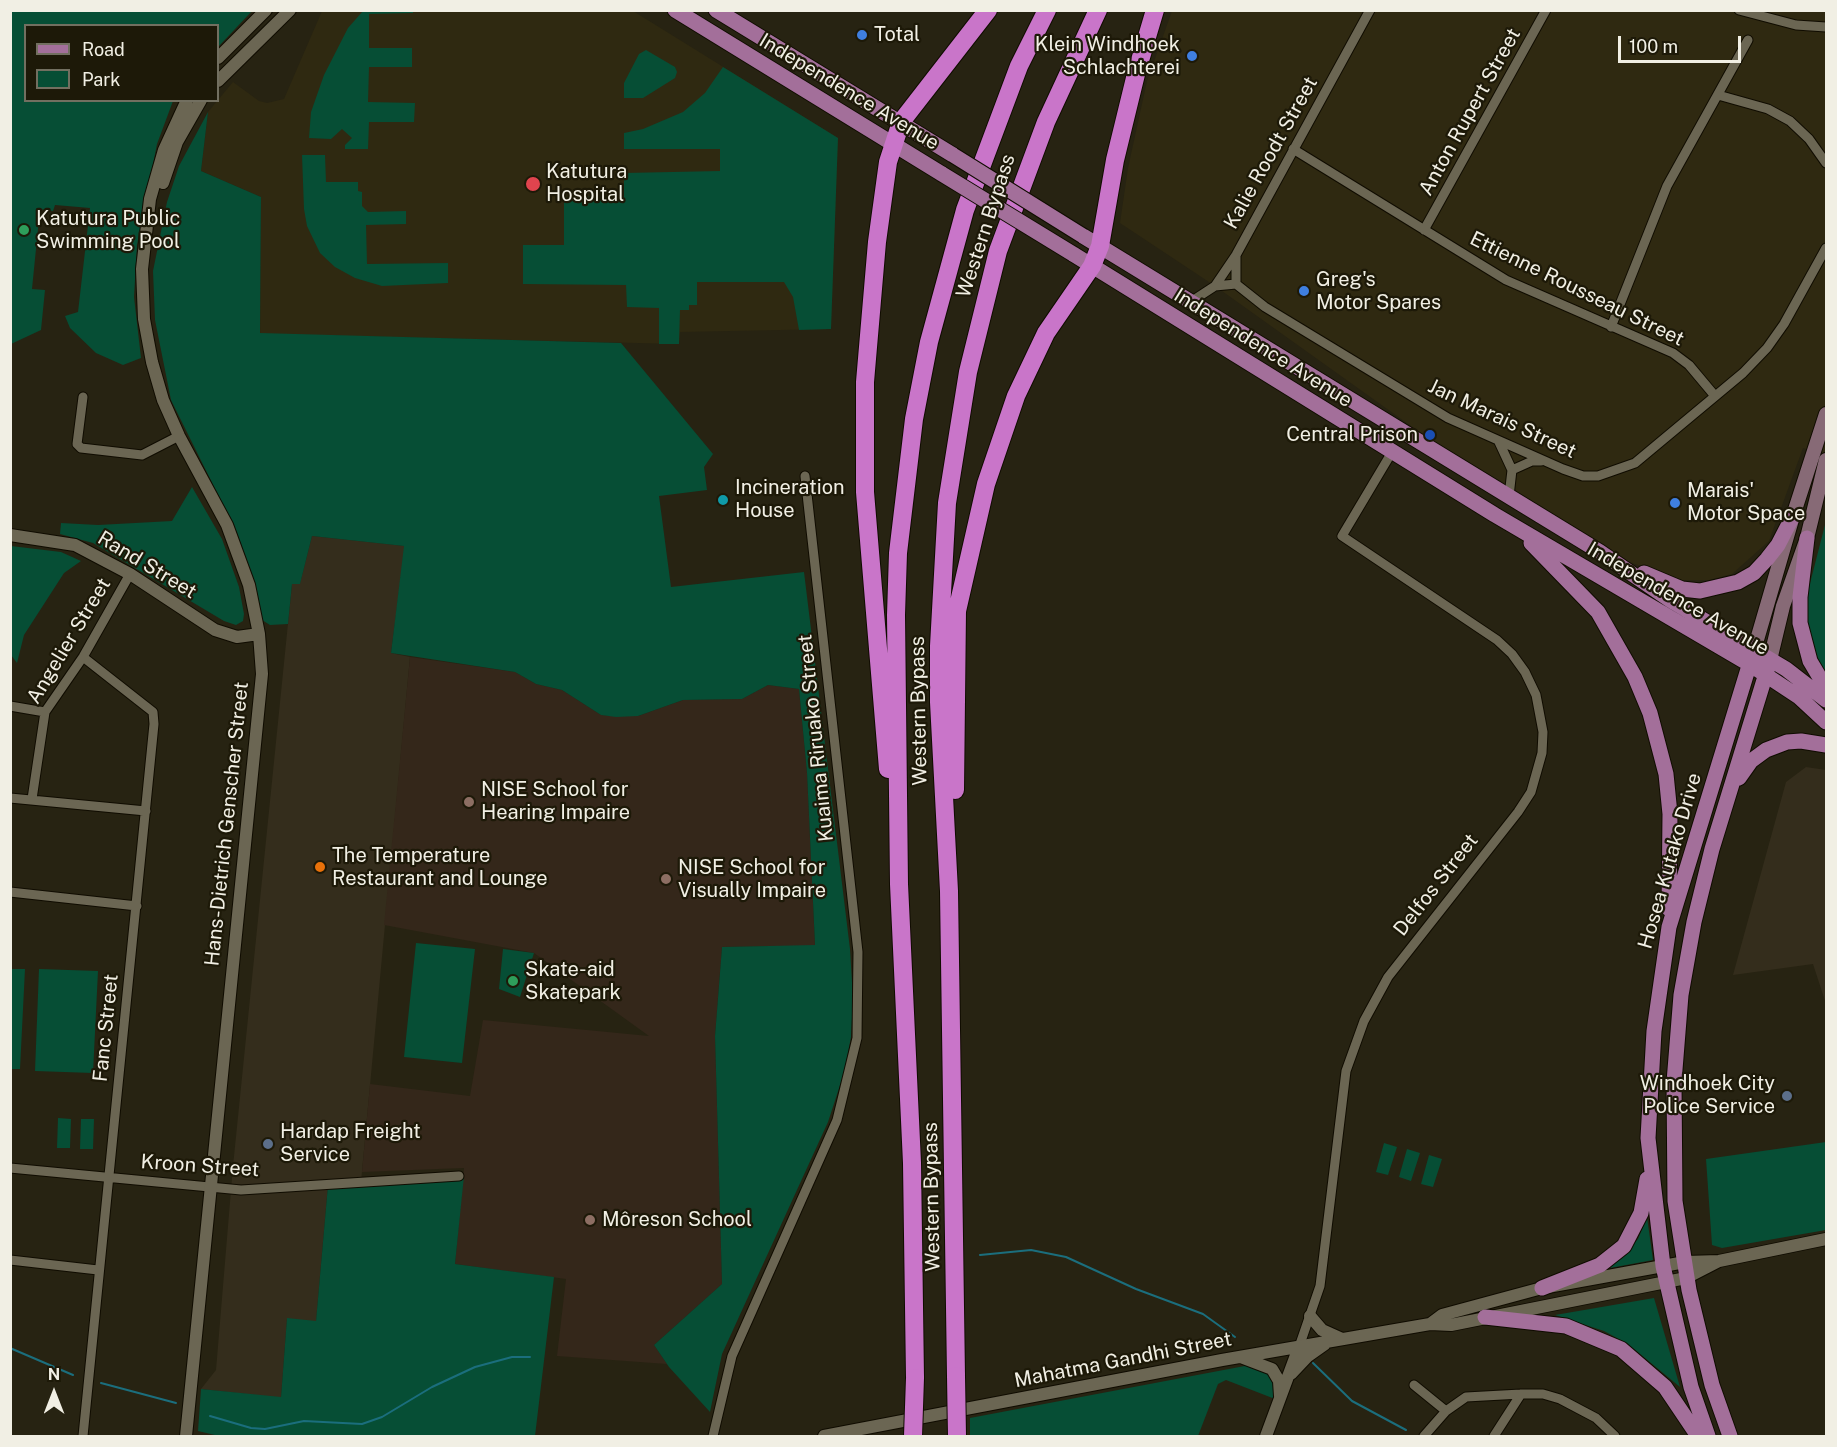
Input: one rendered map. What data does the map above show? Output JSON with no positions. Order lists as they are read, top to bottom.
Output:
{
  "streets": {
    "highway": ["Western Bypass"],
    "main road": ["Independence Avenue", "Hosea Kutako Drive"],
    "street": [
      "Anton Rupert Street",
      "Kalie Roodt Street",
      "Ettienne Rousseau Street",
      "Jan Marais Street",
      "Rand Street",
      "Angelier Street",
      "Kuaima Riruako Street",
      "Hans-Dietrich Genscher Street",
      "Delfos Street",
      "Fanc Street",
      "Kroon Street",
      "Mahatma Gandhi Street"
    ]
  },
  "crossings": [
    ["Independence Avenue", "Kalie Roodt Street"],
    ["Independence Avenue", "Hosea Kutako Drive"],
    ["Independence Avenue", "Delfos Street"],
    ["Anton Rupert Street", "Ettienne Rousseau Street"],
    ["Kalie Roodt Street", "Ettienne Rousseau Street"],
    ["Ettienne Rousseau Street", "Jan Marais Street"],
    ["Rand Street", "Angelier Street"],
    ["Rand Street", "Hans-Dietrich Genscher Street"],
    ["Angelier Street", "Fanc Street"],
    ["Hans-Dietrich Genscher Street", "Kroon Street"],
    ["Hosea Kutako Drive", "Mahatma Gandhi Street"],
    ["Delfos Street", "Mahatma Gandhi Street"],
    ["Fanc Street", "Kroon Street"]
  ],
  "places": [
    "Total",
    "Klein Windhoek Schlachterei",
    "Katutura Hospital",
    "Katutura Public Swimming Pool",
    "Greg's Motor Spares",
    "Central Prison",
    "Incineration House",
    "Marais' Motor Space",
    "NISE School for Hearing Impaire",
    "The Temperature Restaurant and Lounge",
    "NISE School for Visually Impaire",
    "Skate-aid Skatepark",
    "Windhoek City Police Service",
    "Hardap Freight Service",
    "Môreson School"
  ],
  "legend": ["Road", "Park"],
  "scale_bar": "100 m",
  "north": "top"
}
